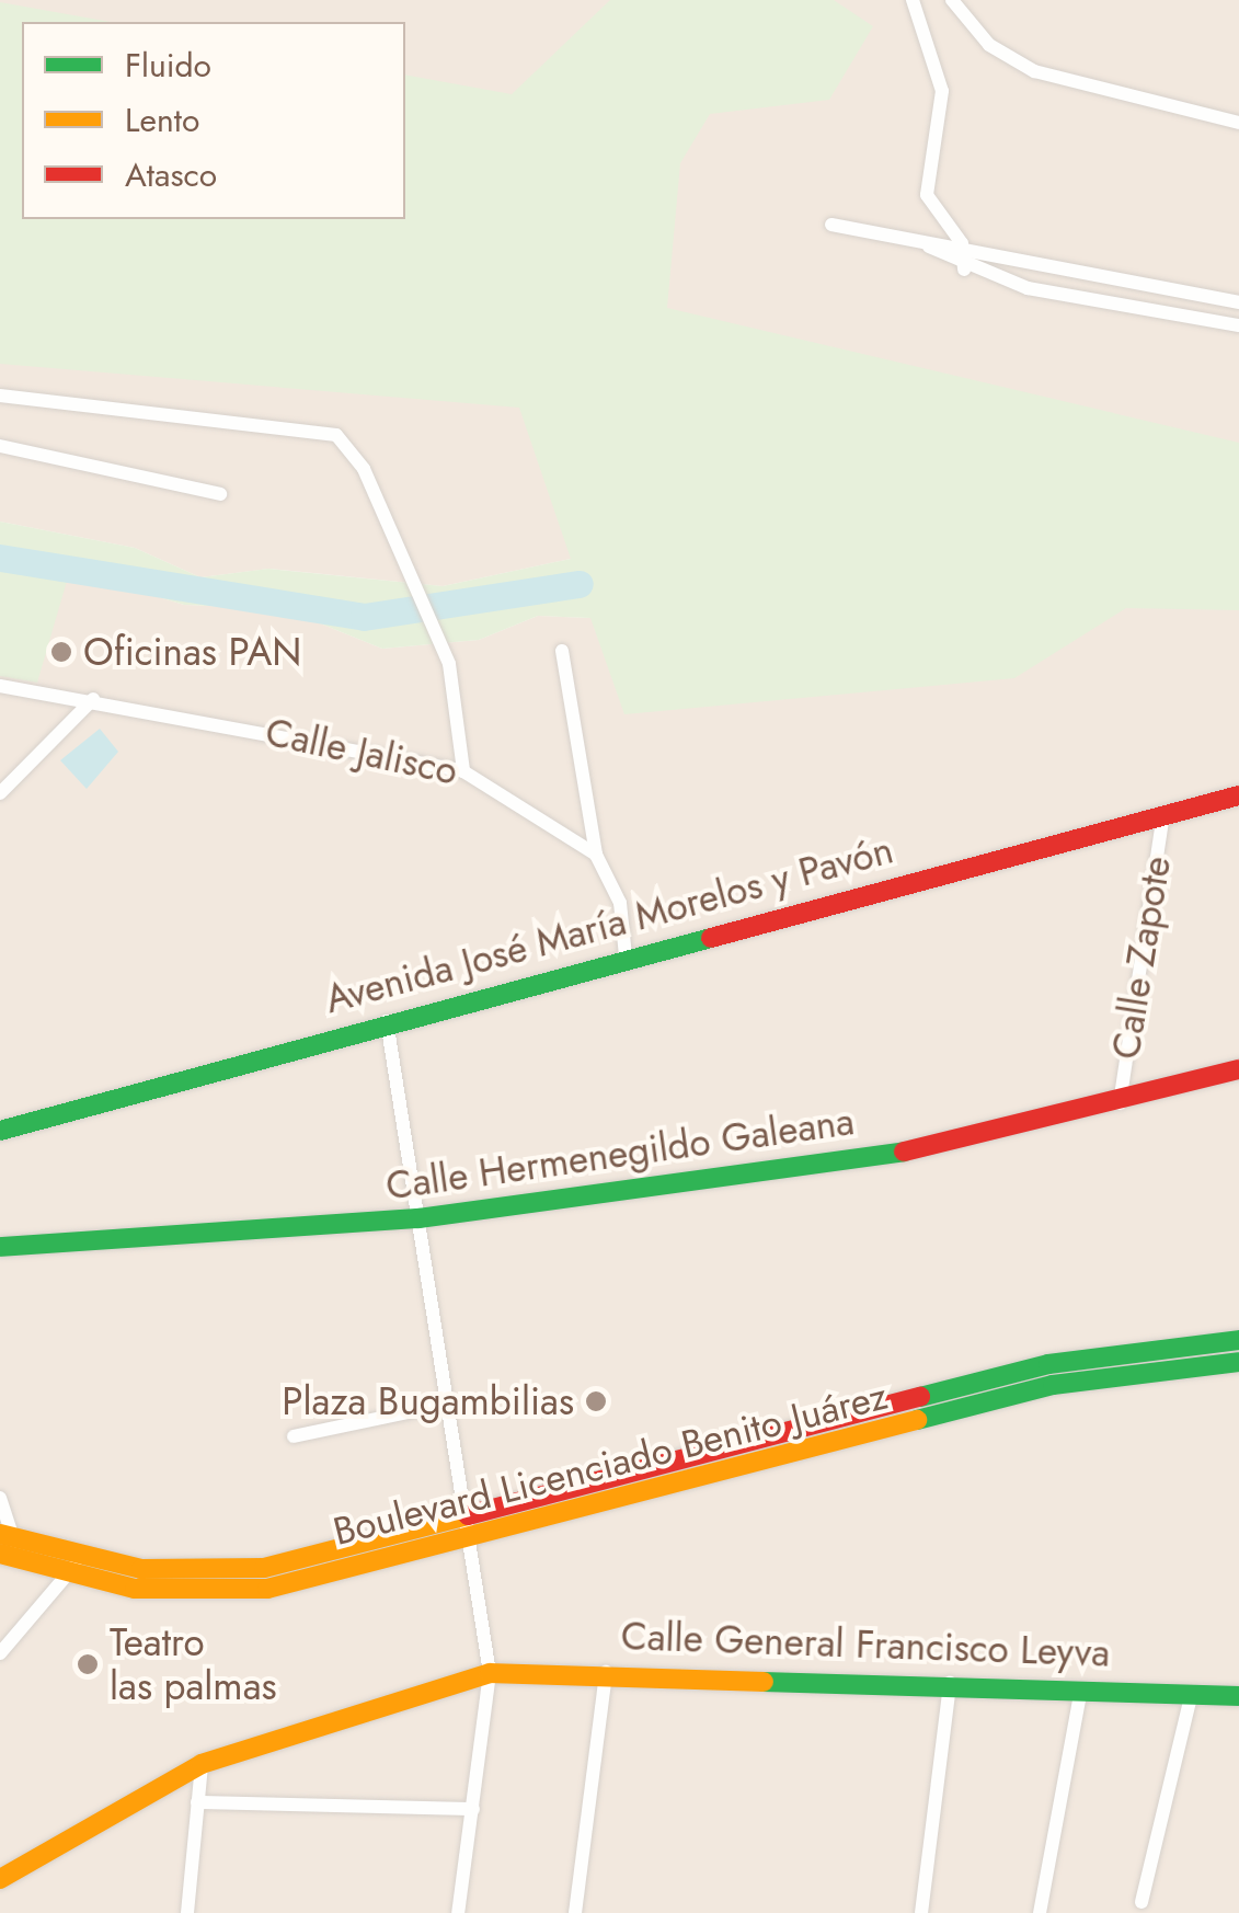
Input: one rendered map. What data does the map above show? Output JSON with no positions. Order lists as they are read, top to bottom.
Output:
{
  "streets": {
    "street": [
      "Calle Jalisco",
      "Avenida José María Morelos y Pavón",
      "Calle Zapote",
      "Calle Hermenegildo Galeana",
      "Boulevard Licenciado Benito Juárez",
      "Calle General Francisco Leyva"
    ]
  },
  "crossings": [
    ["Avenida José María Morelos y Pavón", "Calle Zapote"],
    ["Calle Zapote", "Calle Hermenegildo Galeana"]
  ],
  "places": ["Oficinas PAN", "Plaza Bugambilias", "Teatro las palmas"],
  "legend": ["Fluido", "Lento", "Atasco"]
}
